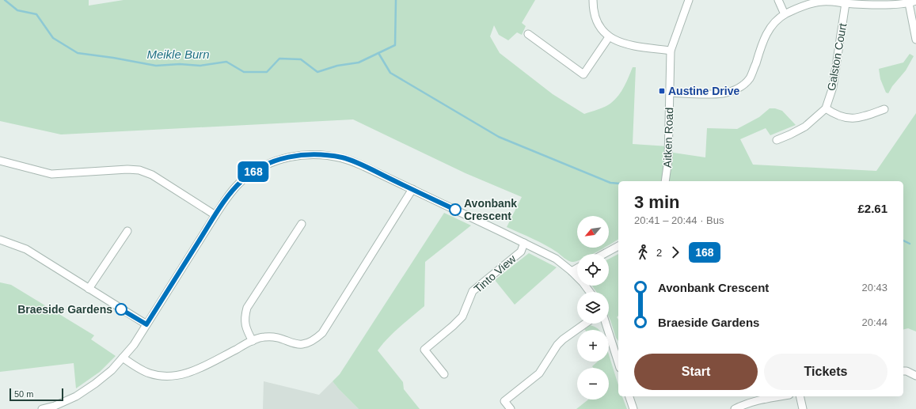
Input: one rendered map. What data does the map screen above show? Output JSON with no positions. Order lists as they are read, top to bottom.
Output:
{
  "streets": {
    "street": ["Galston Court", "Aitken Road", "Tinto View"]
  },
  "water": ["Meikle Burn"],
  "places": {
    "transit": ["Austine Drive"],
    "other": ["Avonbank Crescent", "Braeside Gardens"]
  },
  "lines": ["bus line 168"],
  "scale_bar": "50 m",
  "north": "bottom left",
  "page": {
    "on_map": "168",
    "heading": ["3 min", "20:41 – 20:44 · Bus", "£2.61"],
    "map_buttons": ["+", "−"],
    "legs": ["2", "168"],
    "list": [
      {
        "name": "Avonbank Crescent",
        "value": "20:43"
      },
      {
        "name": "Braeside Gardens",
        "value": "20:44"
      }
    ],
    "buttons": ["Start", "Tickets"],
    "scale": "50 m"
  }
}
